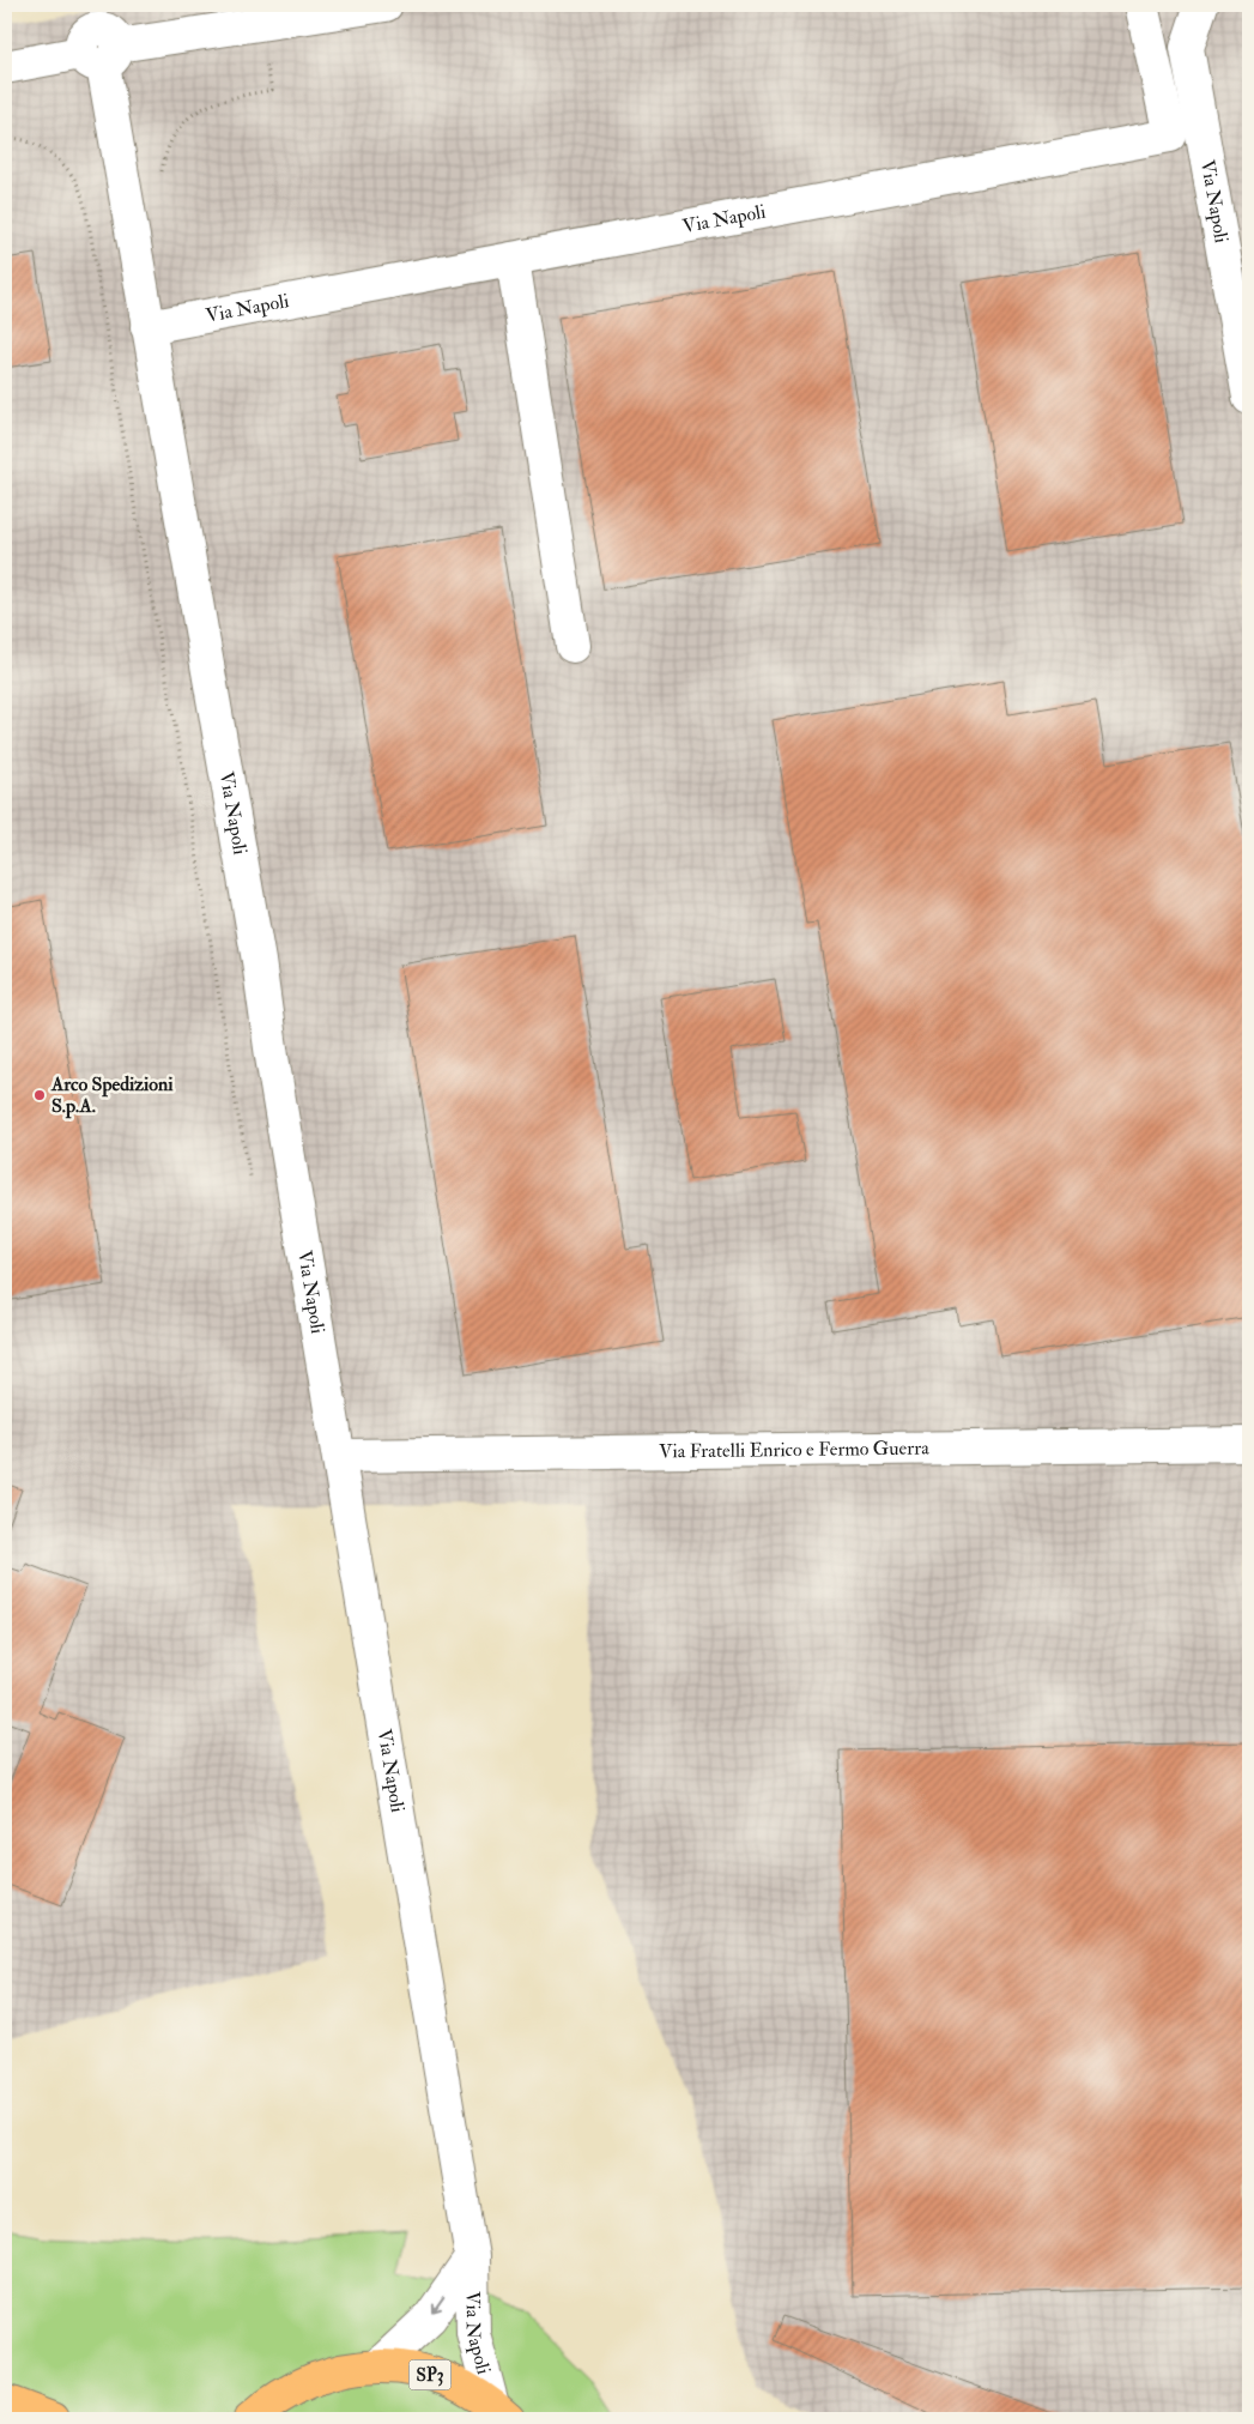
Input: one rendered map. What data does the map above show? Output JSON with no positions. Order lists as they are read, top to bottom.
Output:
{
  "streets": {
    "main road": ["SP3"],
    "street": ["Via Napoli", "Via Fratelli Enrico e Fermo Guerra"]
  },
  "crossings": [
    ["Via Napoli", "Via Fratelli Enrico e Fermo Guerra"],
    ["Via Napoli", "SP3"]
  ],
  "places": ["Arco Spedizioni S.p.A."]
}
